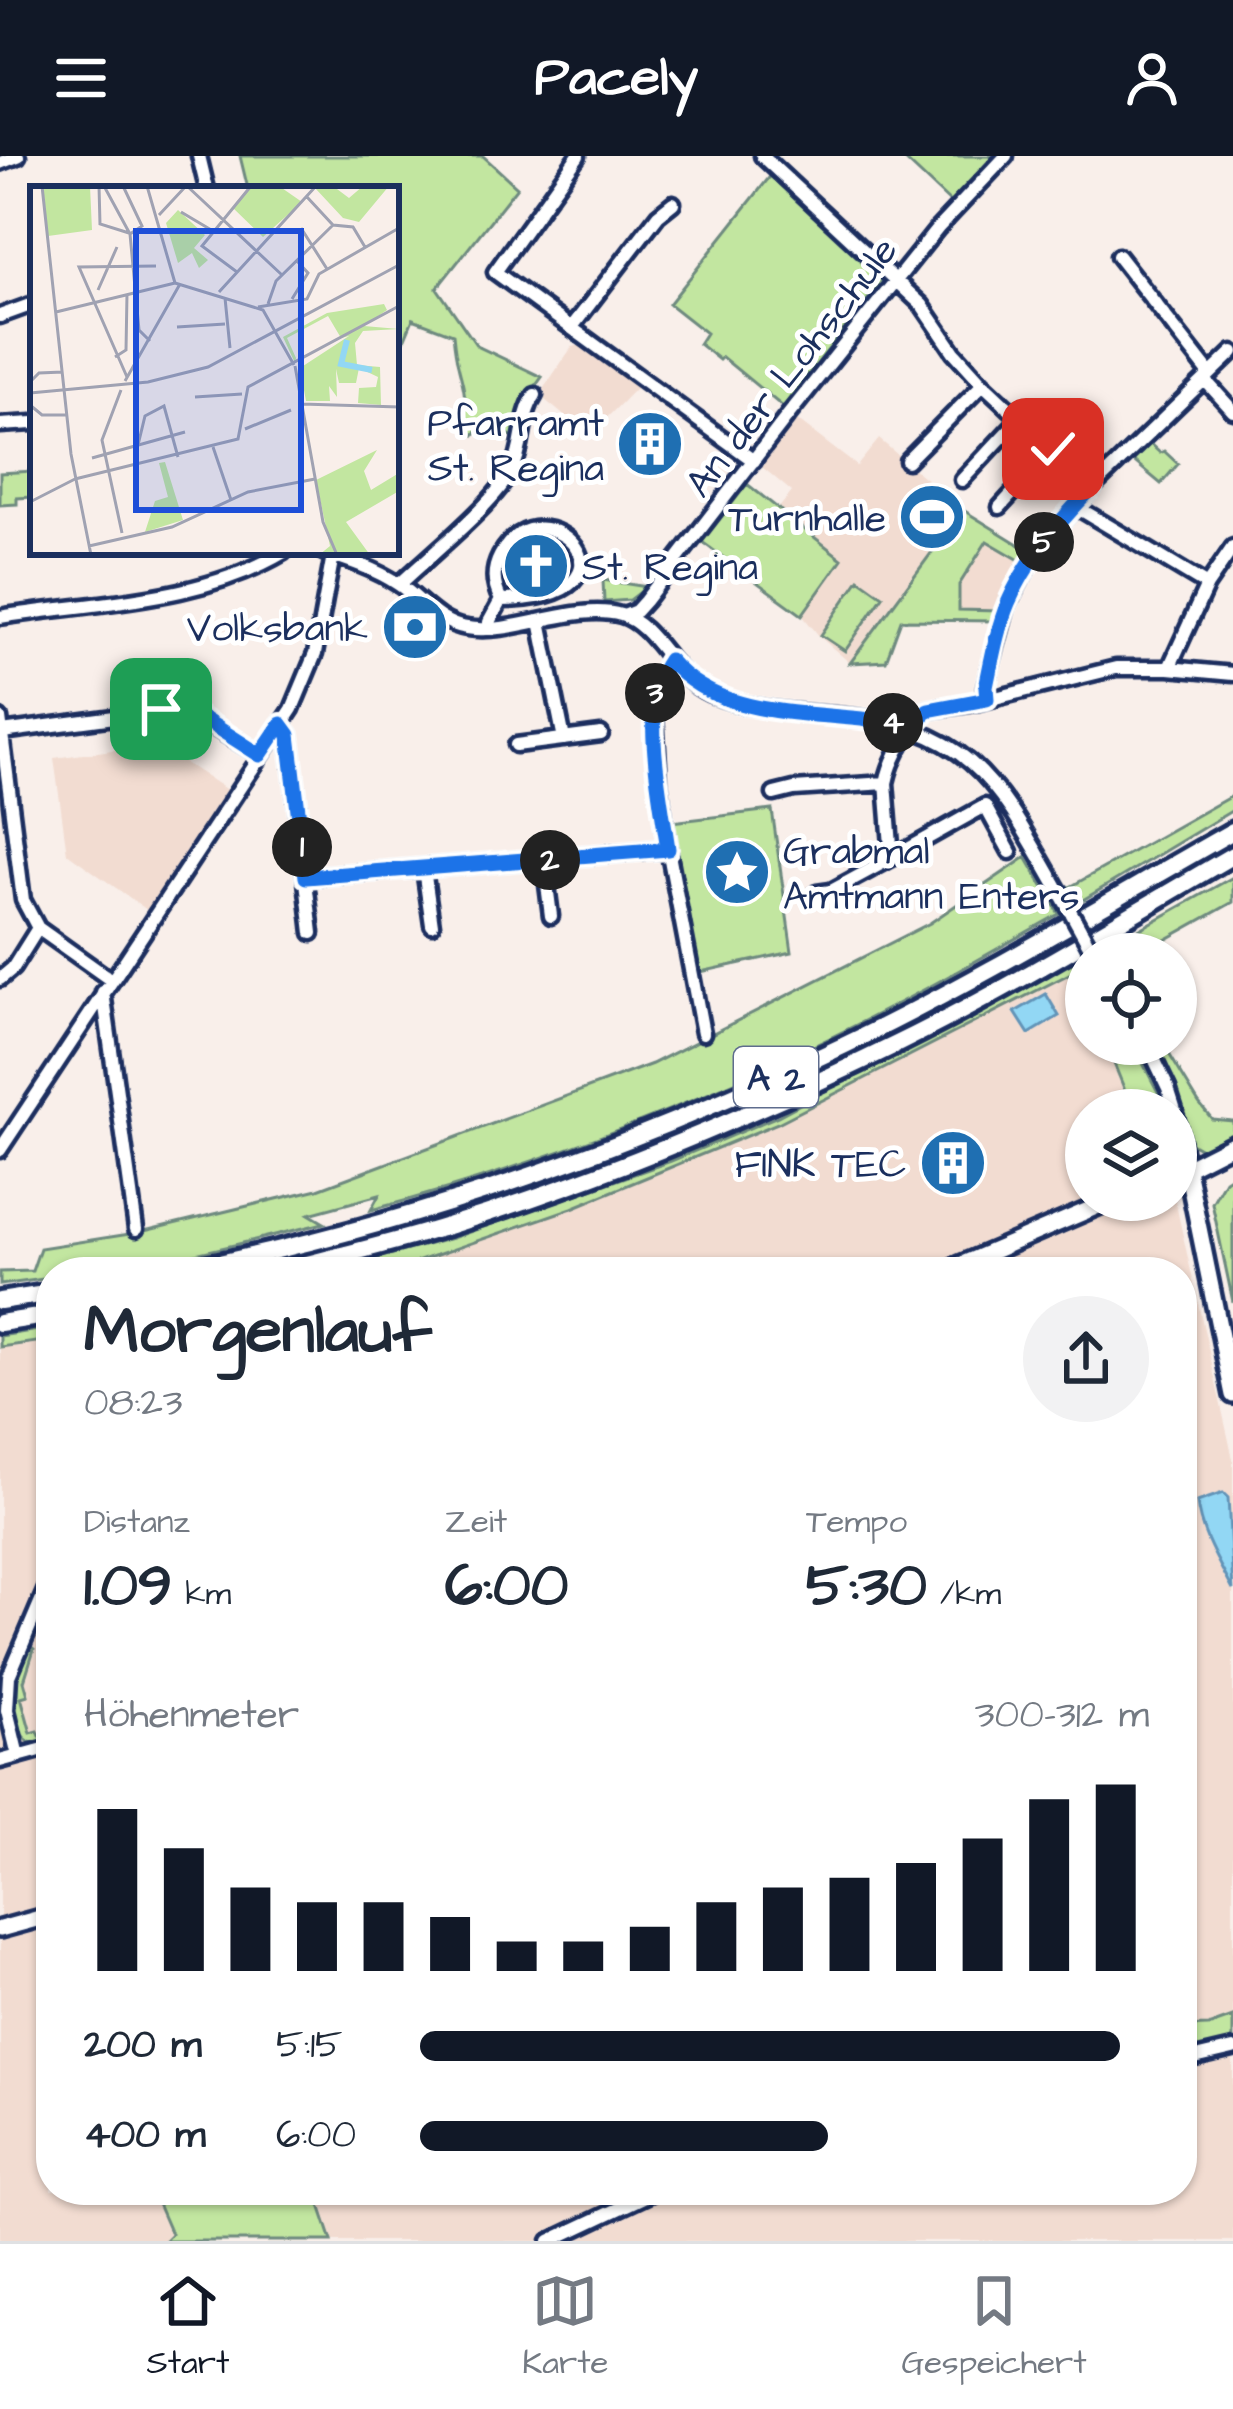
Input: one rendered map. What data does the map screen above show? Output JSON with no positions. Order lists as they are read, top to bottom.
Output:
{
  "streets": {
    "highway": ["A 2"],
    "street": ["An der Lohschule"]
  },
  "places": {
    "building": ["Pfarramt St. Regina", "FINK TEC"],
    "sports": ["Turnhalle"],
    "church": ["St. Regina"],
    "bank": ["Volksbank"],
    "place": ["Grabmal Amtmann Enters"]
  },
  "page": {
    "header": "Pacely",
    "pins": [
      "5",
      "3",
      "4",
      "1",
      "2"
    ],
    "heading": ["Morgenlauf", "08:23"],
    "stats": [
      ["Distanz", "1.09 km"],
      ["Zeit", "6:00"],
      ["Tempo", "5:30 /km"]
    ],
    "chart": ["Höhenmeter", "300–312 m"],
    "list": [
      {
        "name": "200 m",
        "note": "5:15"
      },
      {
        "name": "400 m",
        "note": "6:00"
      }
    ],
    "tabs": ["Start", "Karte", "Gespeichert"]
  }
}
